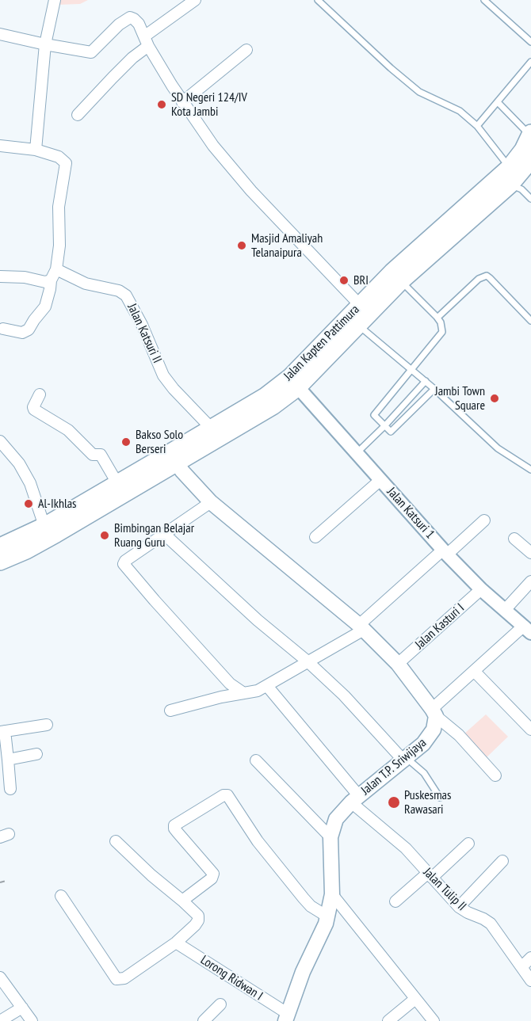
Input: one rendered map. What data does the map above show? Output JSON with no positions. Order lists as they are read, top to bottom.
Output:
{
  "streets": {
    "main road": ["Jalan Kapten Pattimura", "Jalan T.P. Sriwijaya"],
    "street": [
      "Jalan Katsuri II",
      "Jalan Katsuri 1",
      "Jalan Kasturi I",
      "Jalan Tulip II",
      "Lorong Ridwan I"
    ]
  },
  "crossings": [
    ["Jalan Katsuri II", "Jalan Kapten Pattimura"],
    ["Jalan Kapten Pattimura", "Jalan Katsuri 1"],
    ["Jalan Katsuri 1", "Jalan Kasturi I"],
    ["Jalan T.P. Sriwijaya", "Jalan Tulip II"],
    ["Jalan T.P. Sriwijaya", "Lorong Ridwan I"]
  ],
  "places": [
    "SD Negeri 124/IV Kota Jambi",
    "Masjid Amaliyah Telanaipura",
    "BRI",
    "Jambi Town Square",
    "Bakso Solo Berseri",
    "Al-Ikhlas",
    "Bimbingan Belajar Ruang Guru",
    "Puskesmas Rawasari"
  ]
}
